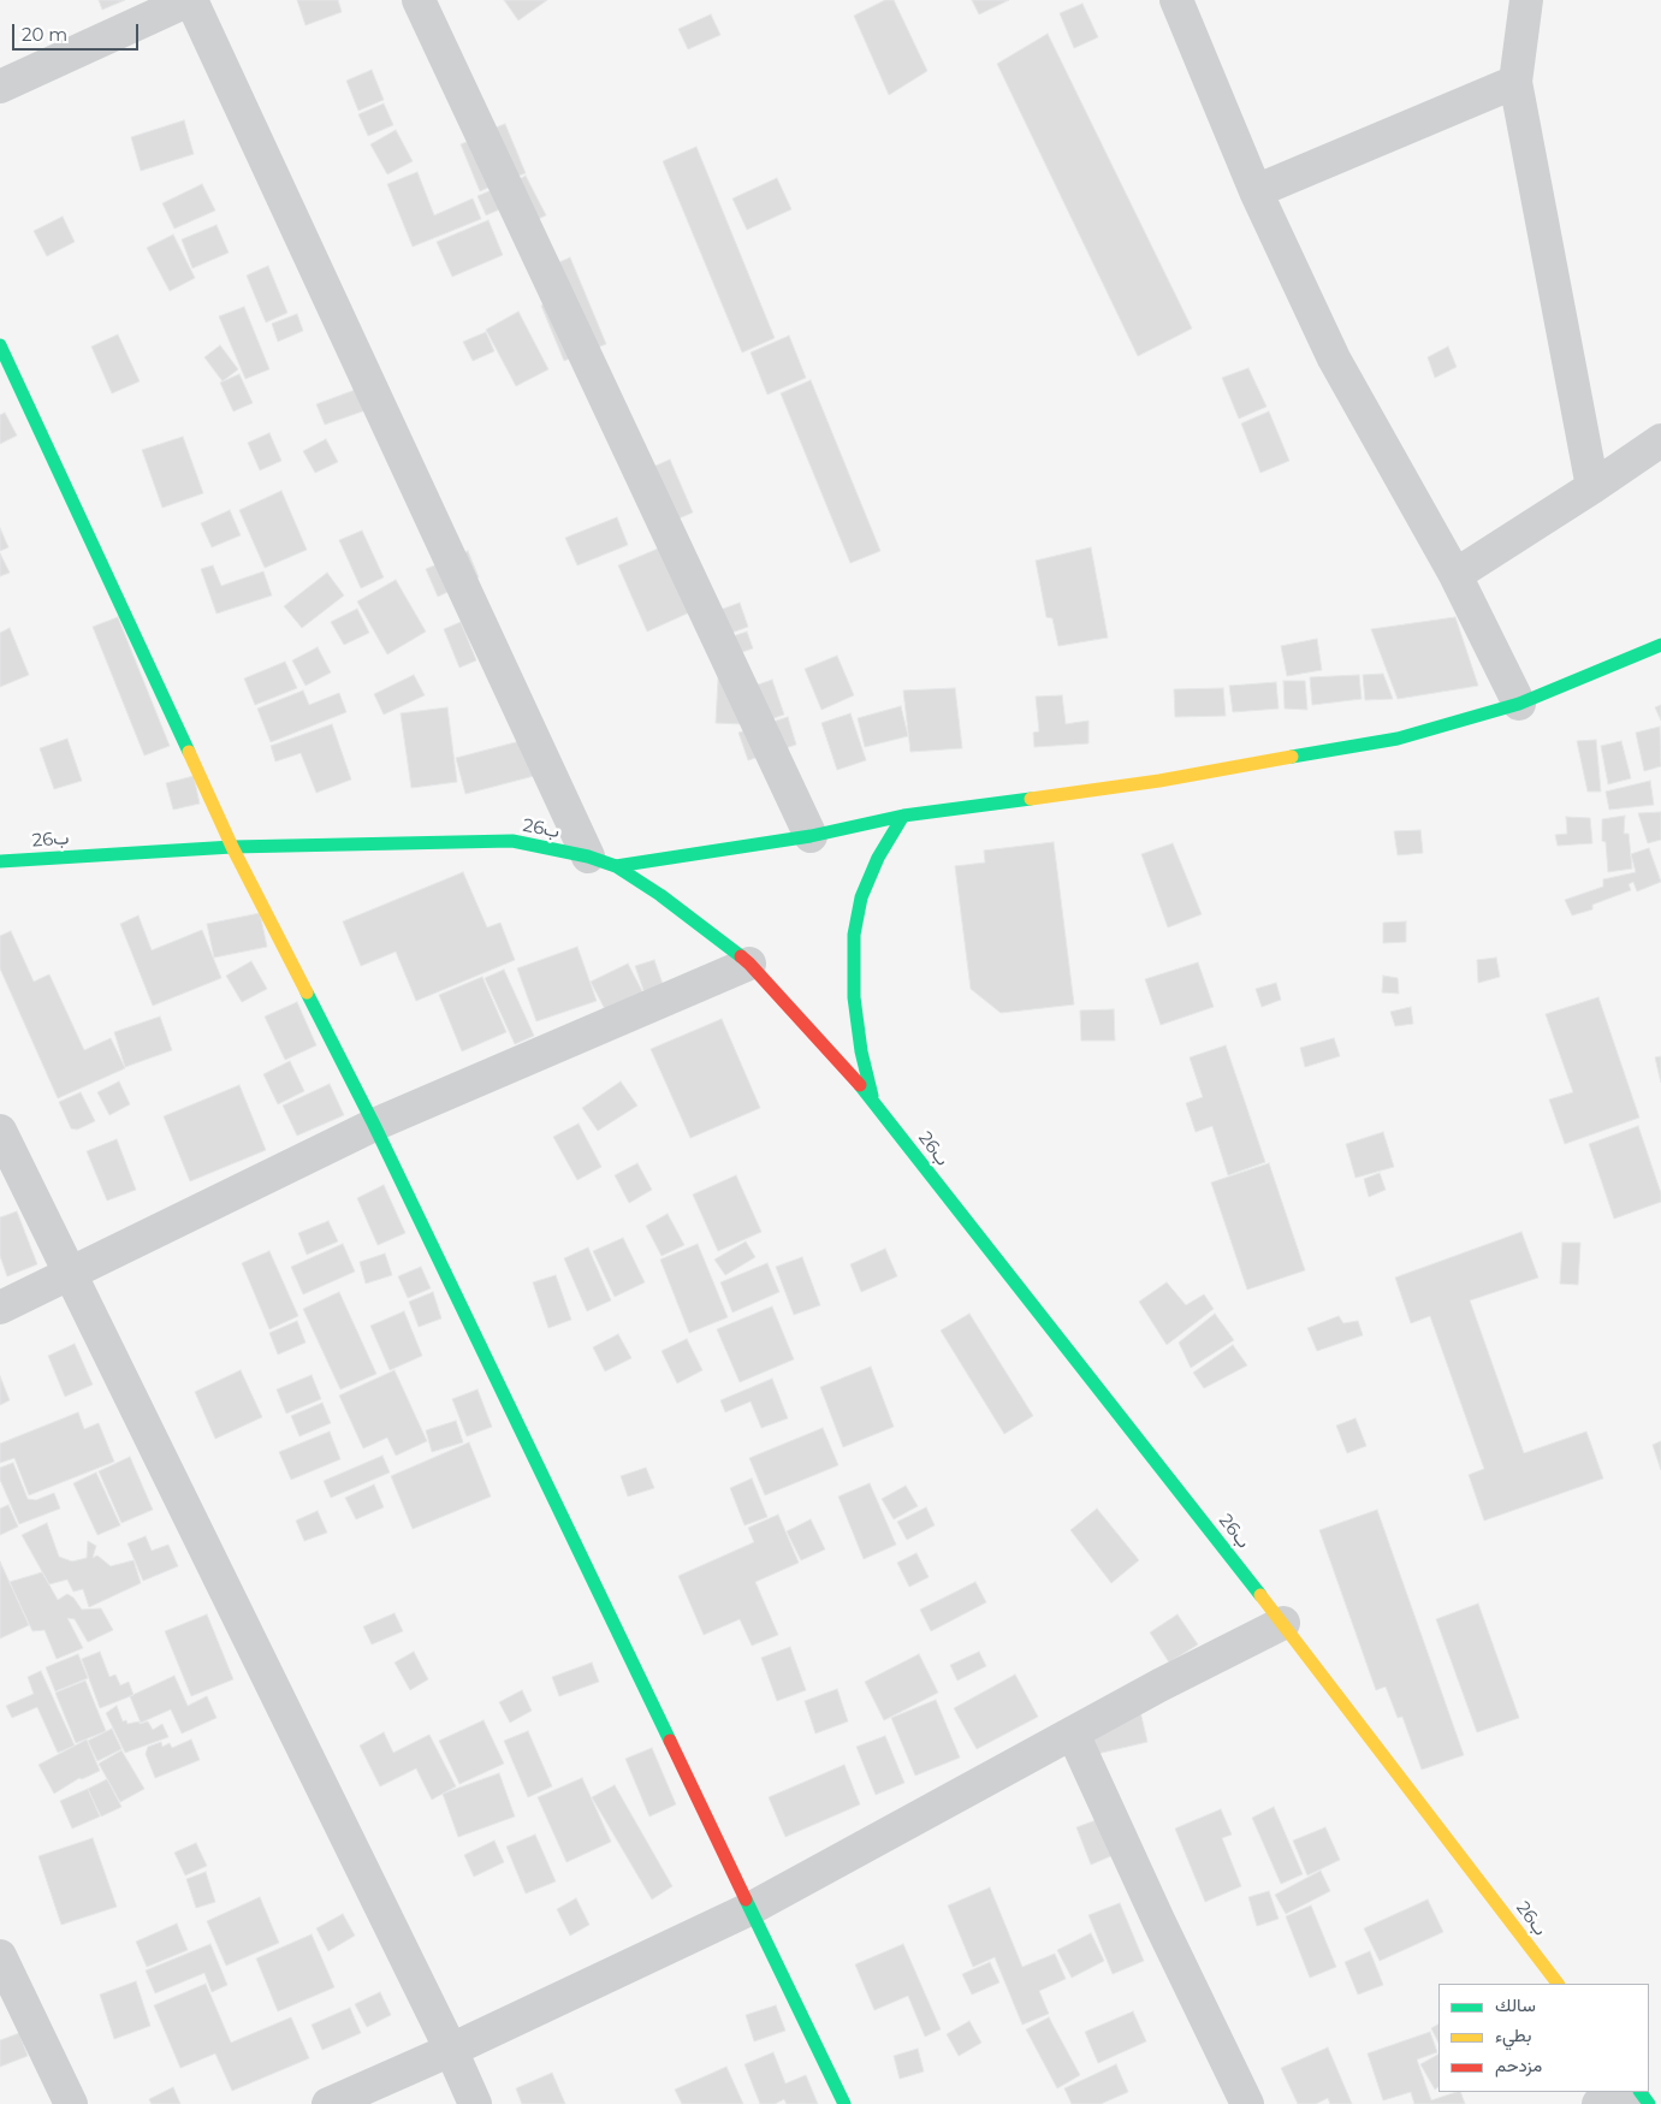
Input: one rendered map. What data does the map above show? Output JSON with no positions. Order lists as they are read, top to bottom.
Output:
{
  "streets": {
    "main road": ["26ب"]
  },
  "legend": ["سالك", "بطيء", "مزدحم"],
  "scale_bar": "20 m"
}
